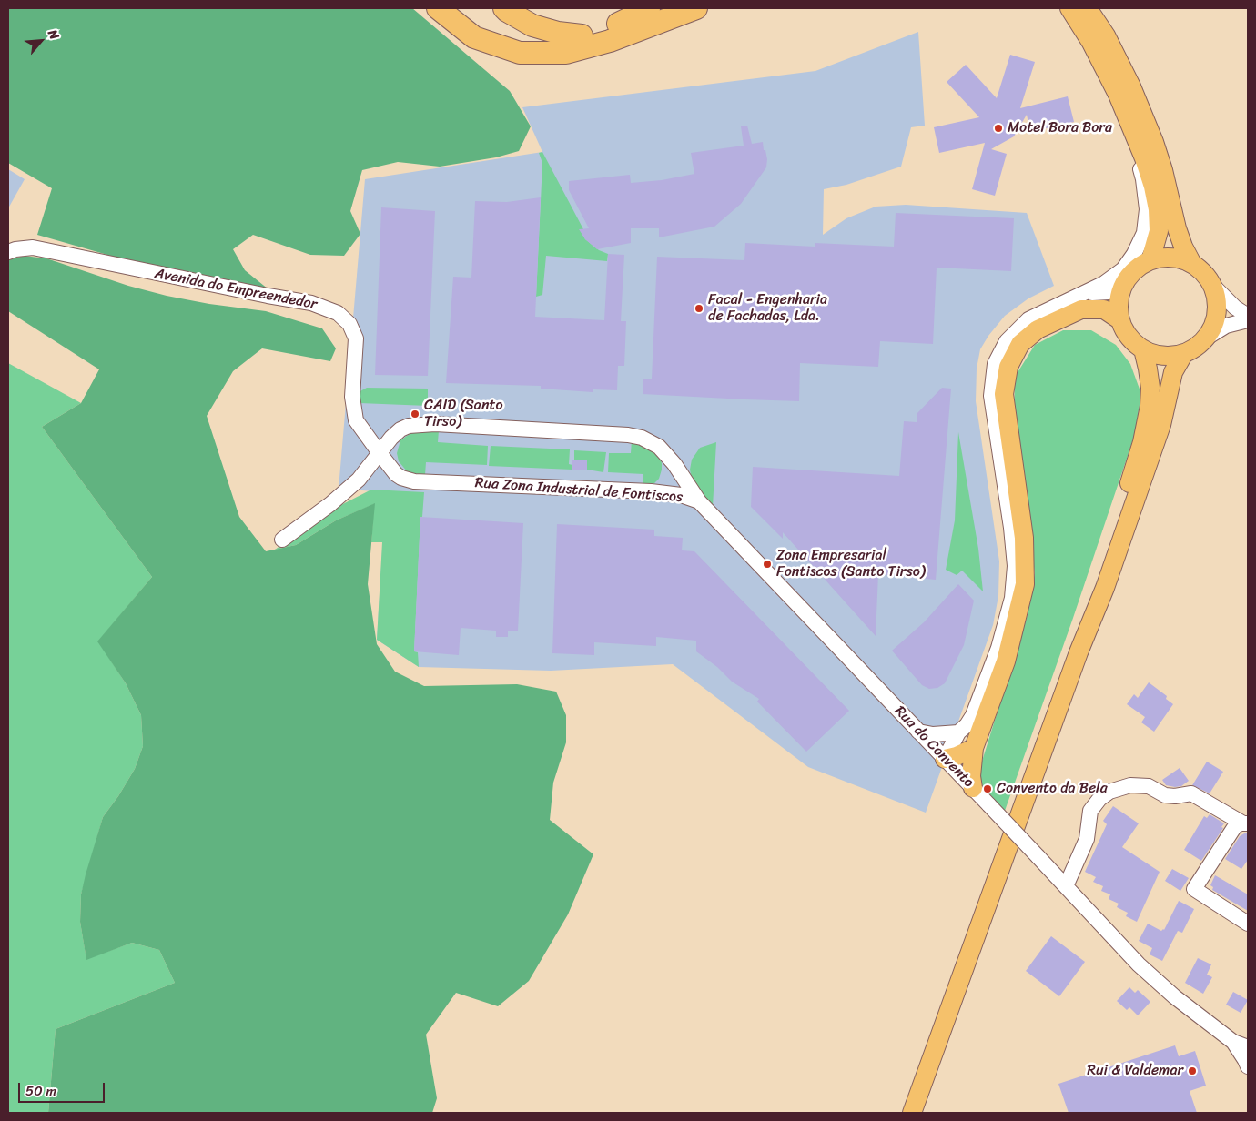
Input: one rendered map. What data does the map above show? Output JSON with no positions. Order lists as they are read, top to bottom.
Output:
{
  "streets": {
    "street": ["Avenida do Empreendedor", "Rua Zona Industrial de Fontiscos", "Rua do Convento"]
  },
  "crossings": [
    ["Avenida do Empreendedor", "Rua Zona Industrial de Fontiscos"],
    ["Rua Zona Industrial de Fontiscos", "Rua do Convento"]
  ],
  "places": [
    "Motel Bora Bora",
    "Facal - Engenharia de Fachadas, Lda.",
    "CAID (Santo Tirso)",
    "Zona Empresarial Fontiscos (Santo Tirso)",
    "Convento da Bela",
    "Rui & Valdemar"
  ],
  "scale_bar": "50 m",
  "north": "top right"
}
